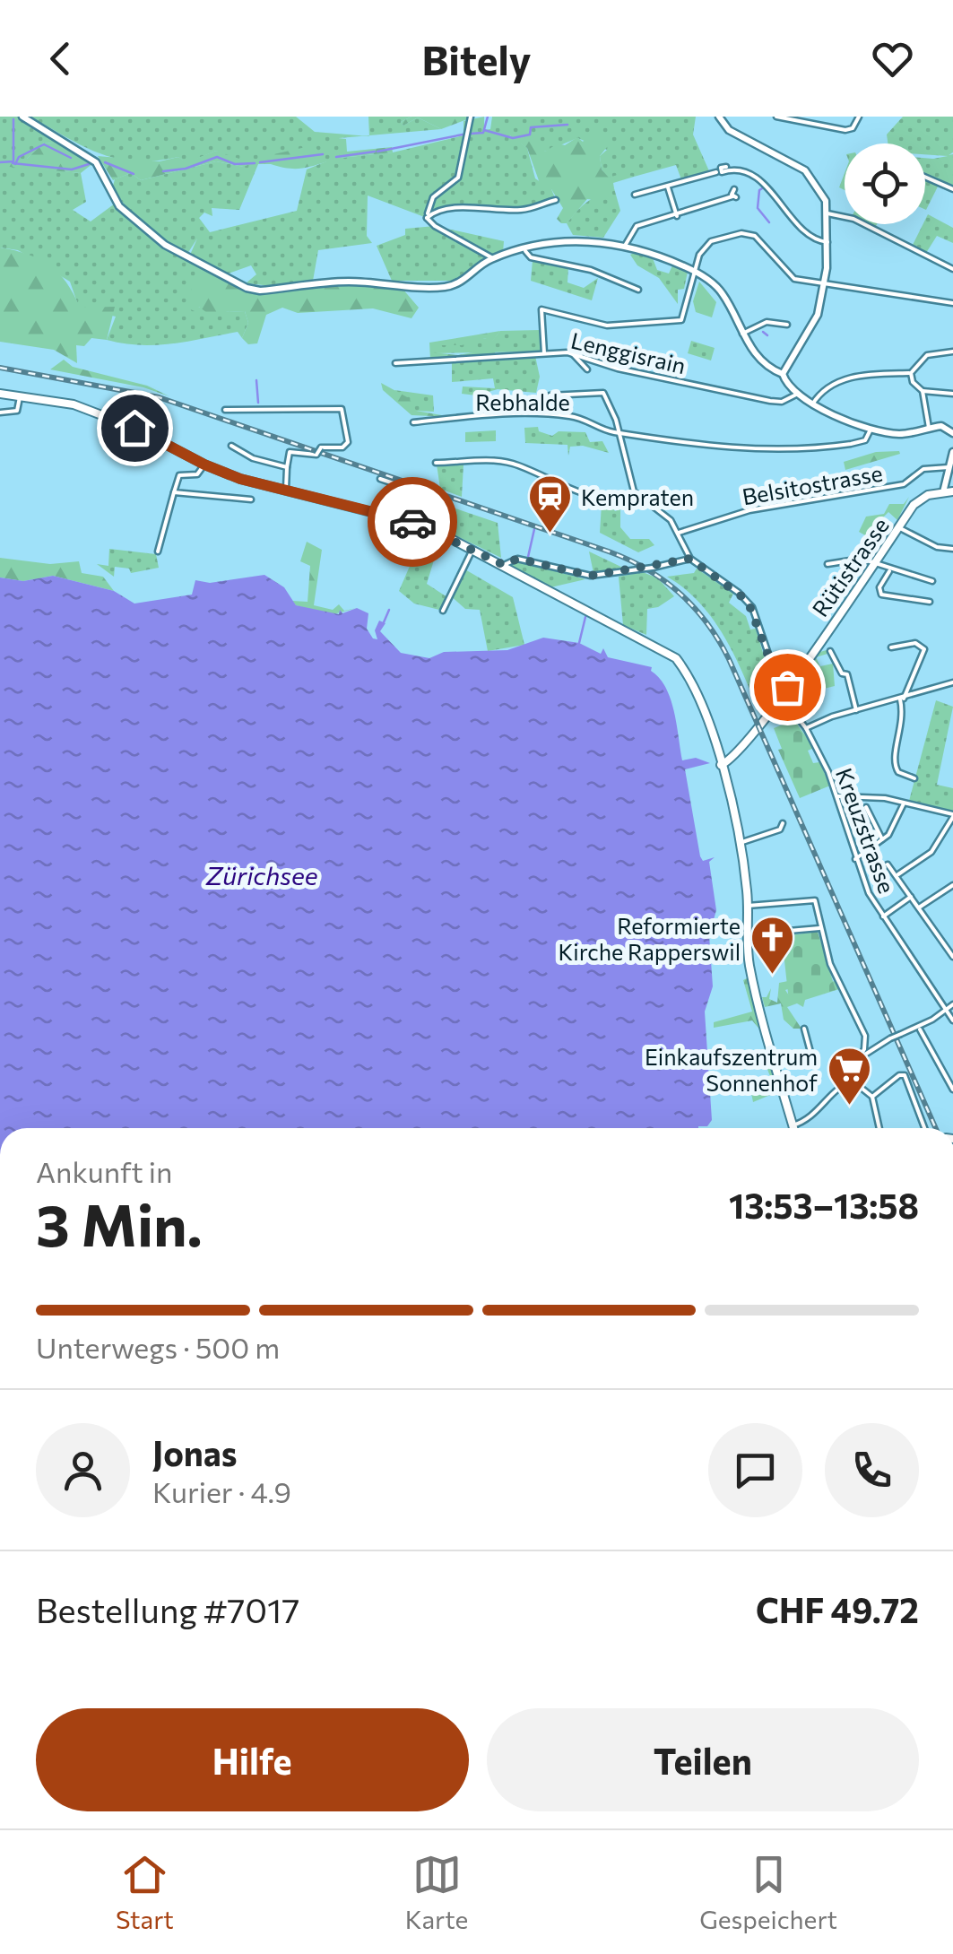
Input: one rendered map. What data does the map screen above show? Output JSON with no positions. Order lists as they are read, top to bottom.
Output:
{
  "streets": {
    "main road": ["Rütistrasse"],
    "street": [
      "Lenggisrain",
      "Rebhalde",
      "Belsitostrasse",
      "Kreuzstrasse"
    ]
  },
  "crossings": [
    ["Rütistrasse", "Kreuzstrasse"]
  ],
  "water": ["Zürichsee"],
  "places": {
    "station": ["Kempraten"],
    "church": ["Reformierte Kirche Rapperswil"],
    "supermarket": ["Einkaufszentrum Sonnenhof"]
  },
  "page": {
    "header": "Bitely",
    "heading": ["3 Min.", "Ankunft in", "13:53–13:58"],
    "panel": [
      "Jonas",
      "Kurier · 4.9",
      "Bestellung #7017",
      "CHF 49.72"
    ],
    "bar": "Unterwegs · 500 m",
    "buttons": ["Hilfe", "Teilen"],
    "tabs": ["Start", "Karte", "Gespeichert"]
  }
}
